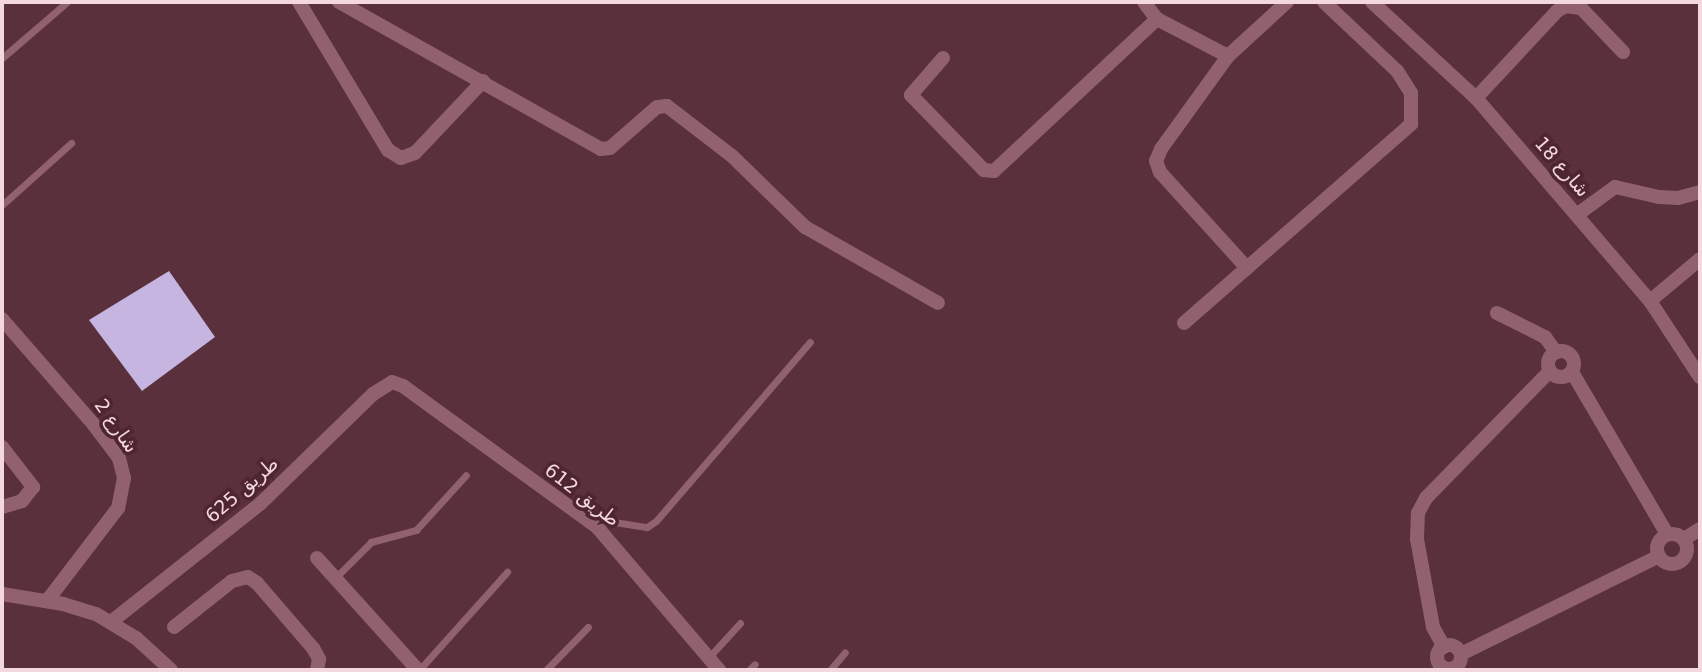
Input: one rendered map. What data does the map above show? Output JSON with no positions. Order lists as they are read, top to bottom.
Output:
{
  "streets": {
    "street": [
      "شارع 18",
      "شارع 2",
      "طريق 625",
      "طريق 612"
    ]
  },
  "crossings": [
    ["طريق 625", "طريق 612"]
  ]
}
